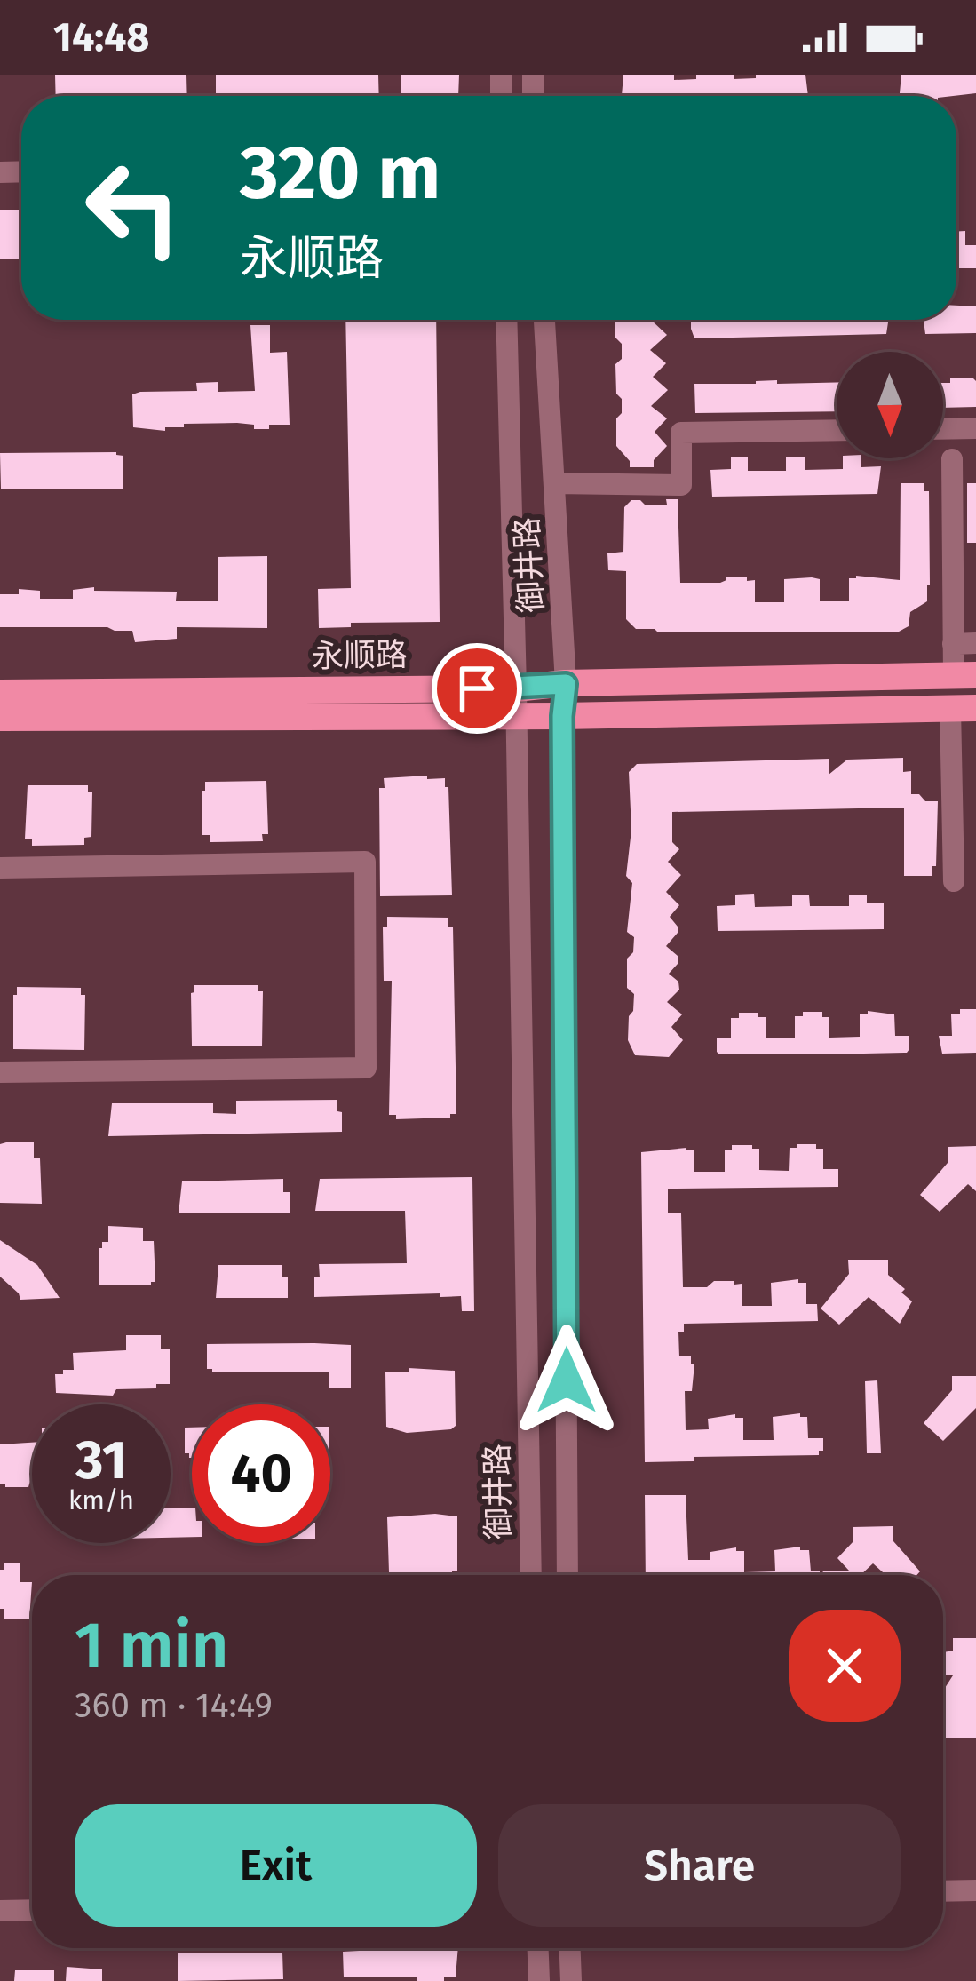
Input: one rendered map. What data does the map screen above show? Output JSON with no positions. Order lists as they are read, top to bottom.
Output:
{
  "streets": {
    "main road": ["永顺路"],
    "street": ["御井路"]
  },
  "crossings": [
    ["御井路", "永顺路"]
  ],
  "north": "bottom",
  "page": {
    "status": "14:48",
    "turn": ["320 m", "永顺路"],
    "speed": "31 km/h",
    "limit": "40",
    "heading": ["1 min", "360 m · 14:49"],
    "buttons": ["Exit", "Share"]
  }
}
